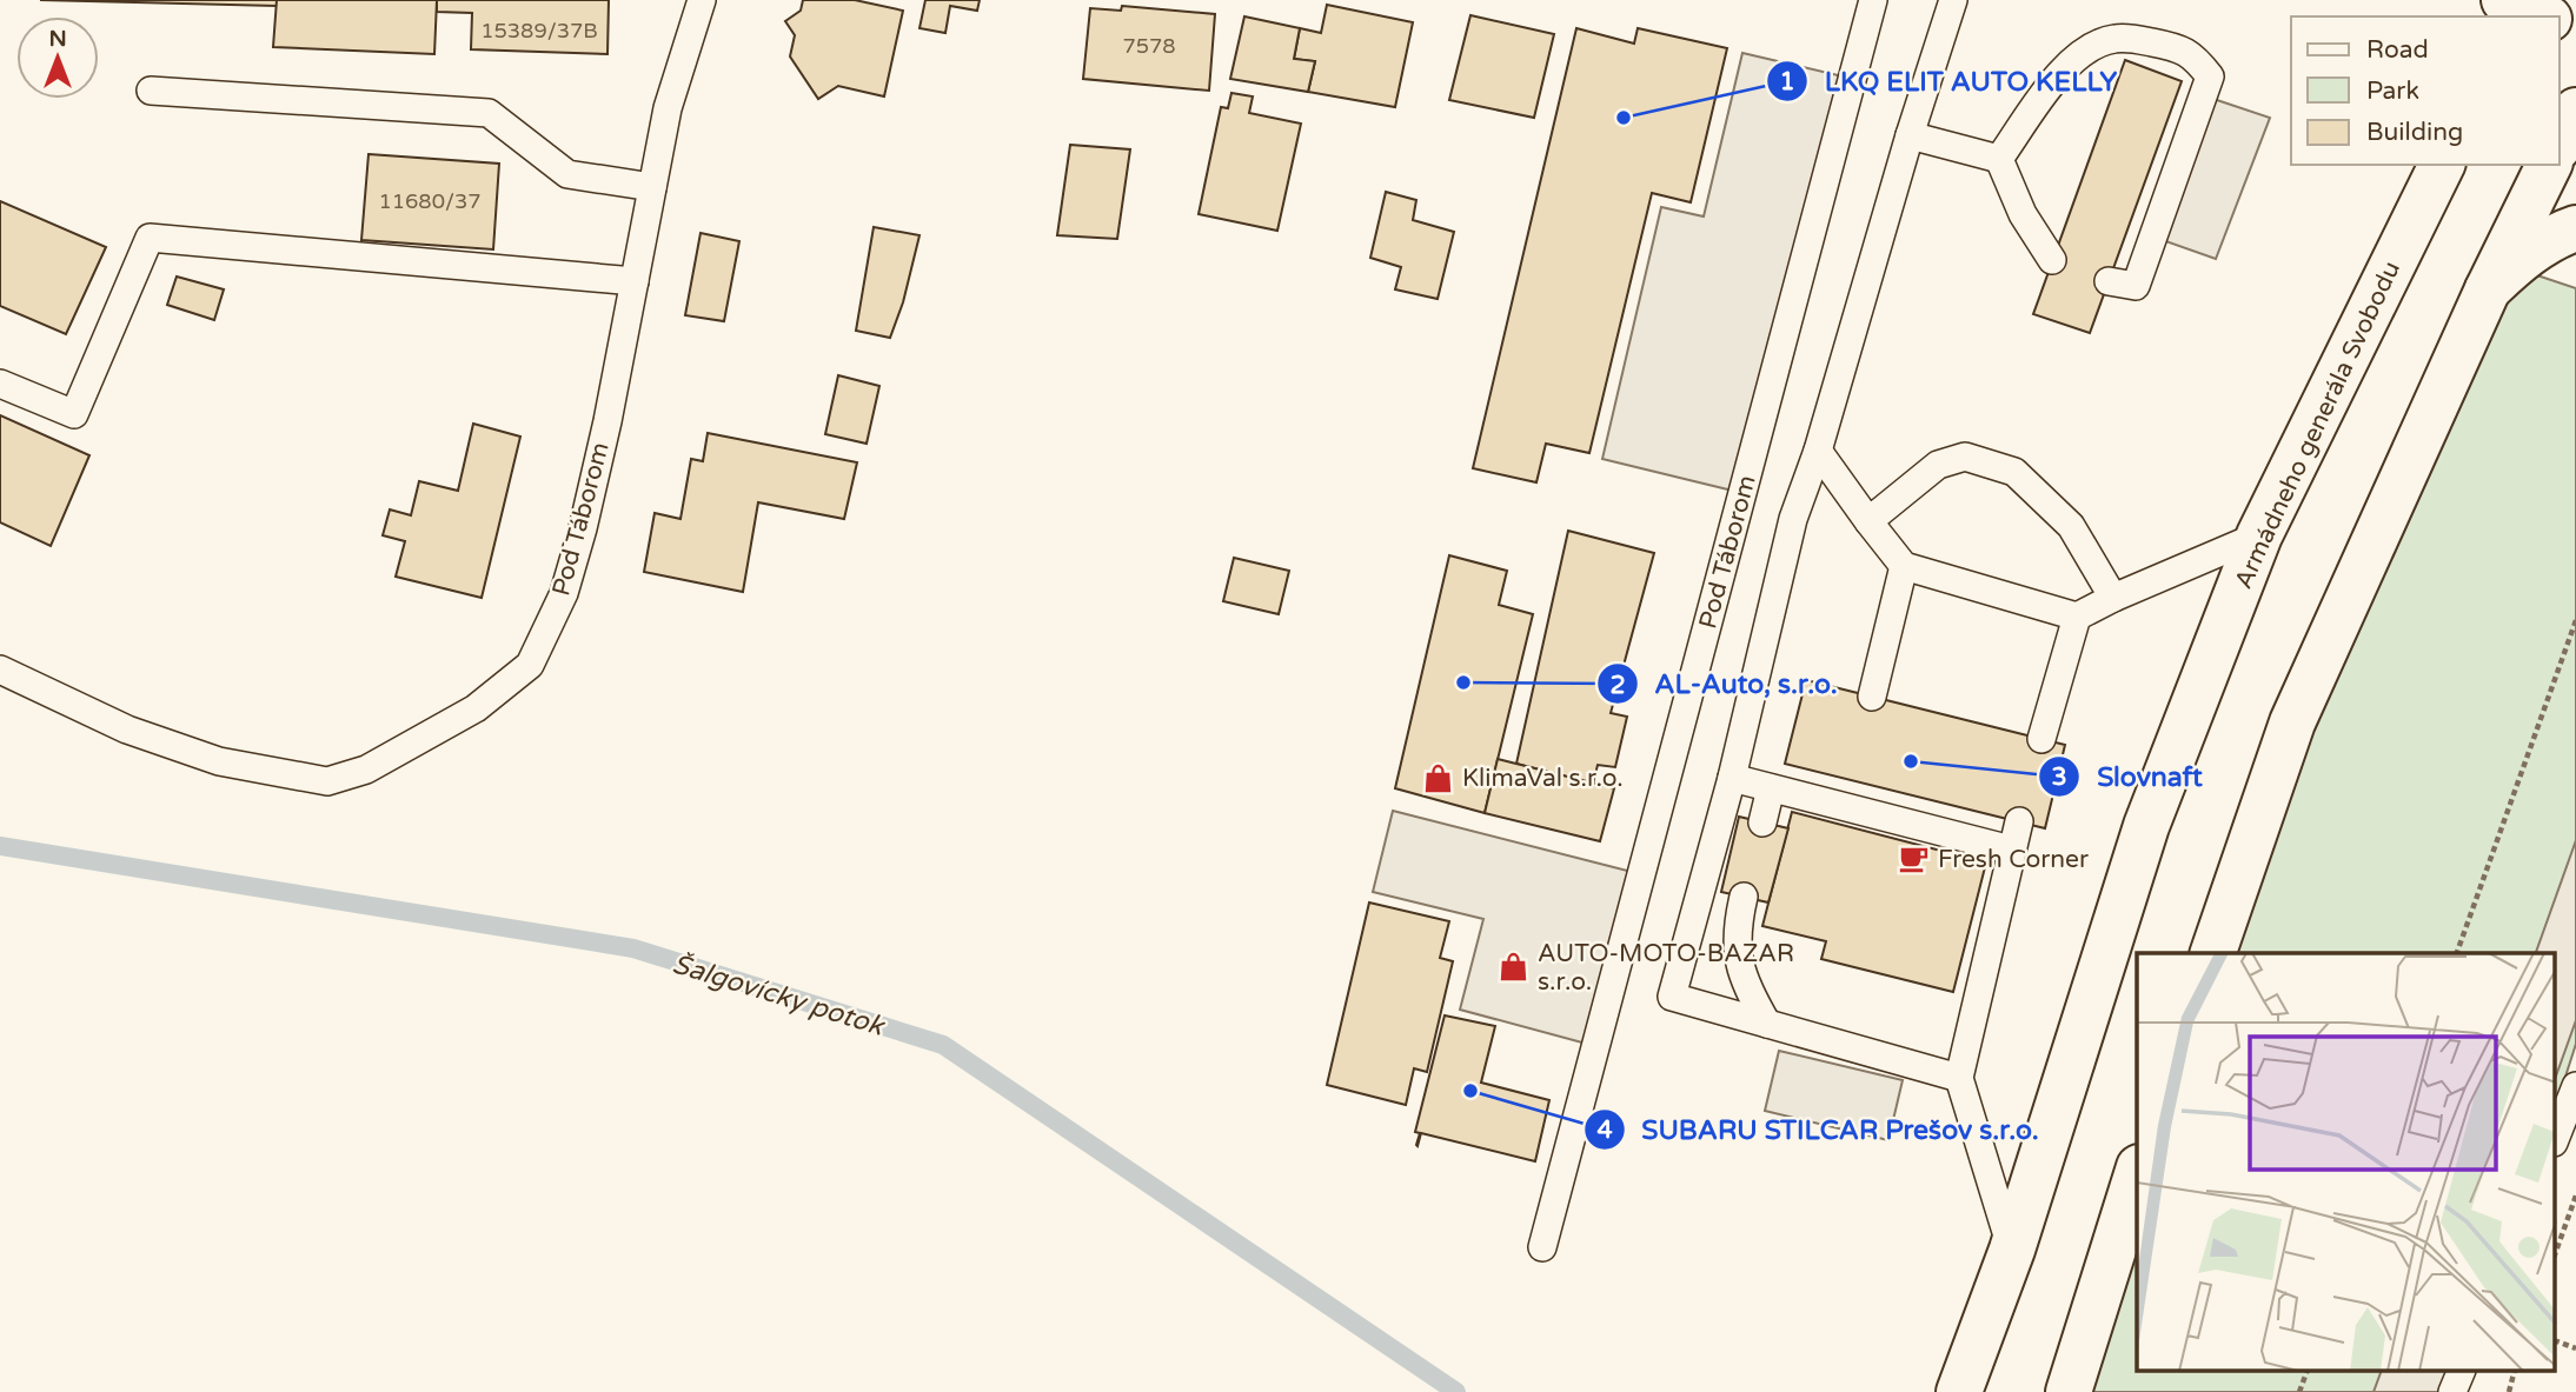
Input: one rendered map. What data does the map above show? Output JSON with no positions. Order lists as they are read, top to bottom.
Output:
{
  "streets": {
    "main road": ["Armádneho generála Svobodu"],
    "lane": ["Pod Táborom"]
  },
  "water": ["Šalgovícky potok"],
  "places": {
    "other": [
      "LKQ ELIT AUTO KELLY",
      "AL-Auto, s.r.o.",
      "Slovnaft",
      "SUBARU STILCAR Prešov s.r.o."
    ],
    "shop": ["KlimaVal s.r.o.", "AUTO-MOTO-BAZAR s.r.o."],
    "cafe": ["Fresh Corner"]
  },
  "house_numbers": ["15389/37B", "7578", "11680/37"],
  "legend": ["Road", "Park", "Building"],
  "north": "top"
}
